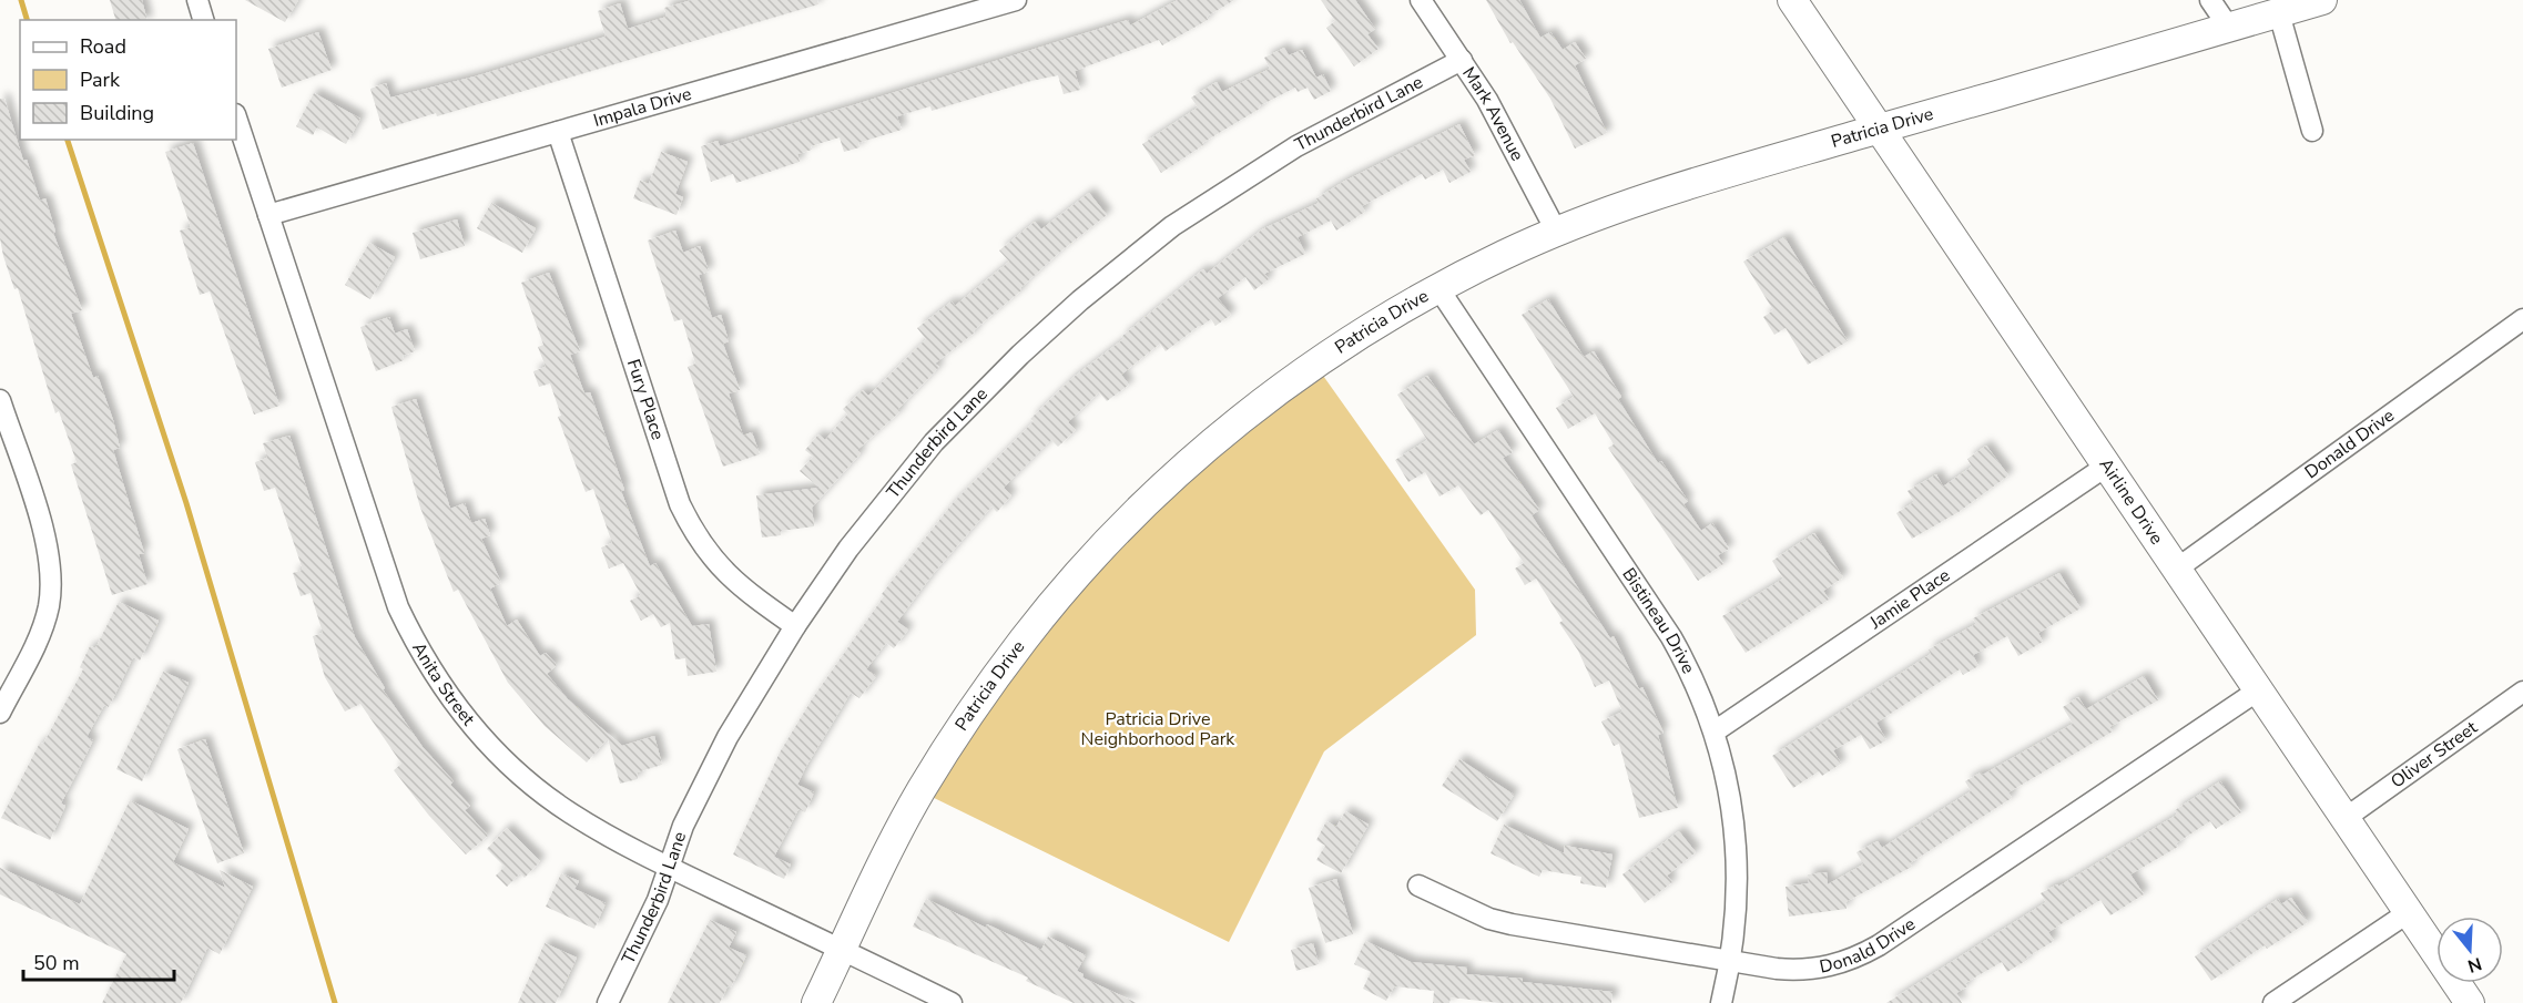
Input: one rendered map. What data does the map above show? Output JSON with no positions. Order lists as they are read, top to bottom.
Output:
{
  "streets": {
    "street": [
      "Impala Drive",
      "Thunderbird Lane",
      "Mark Avenue",
      "Patricia Drive",
      "Fury Place",
      "Donald Drive",
      "Airline Drive",
      "Jamie Place",
      "Bistineau Drive",
      "Anita Street",
      "Oliver Street"
    ]
  },
  "crossings": [
    ["Impala Drive", "Fury Place"],
    ["Impala Drive", "Anita Street"],
    ["Thunderbird Lane", "Mark Avenue"],
    ["Thunderbird Lane", "Fury Place"],
    ["Thunderbird Lane", "Anita Street"],
    ["Mark Avenue", "Patricia Drive"],
    ["Patricia Drive", "Airline Drive"],
    ["Patricia Drive", "Bistineau Drive"],
    ["Patricia Drive", "Anita Street"],
    ["Donald Drive", "Airline Drive"],
    ["Donald Drive", "Bistineau Drive"],
    ["Airline Drive", "Jamie Place"],
    ["Airline Drive", "Oliver Street"],
    ["Jamie Place", "Bistineau Drive"]
  ],
  "parks": ["Patricia Drive Neighborhood Park"],
  "legend": ["Road", "Park", "Building"],
  "scale_bar": "50 m",
  "north": "bottom"
}
